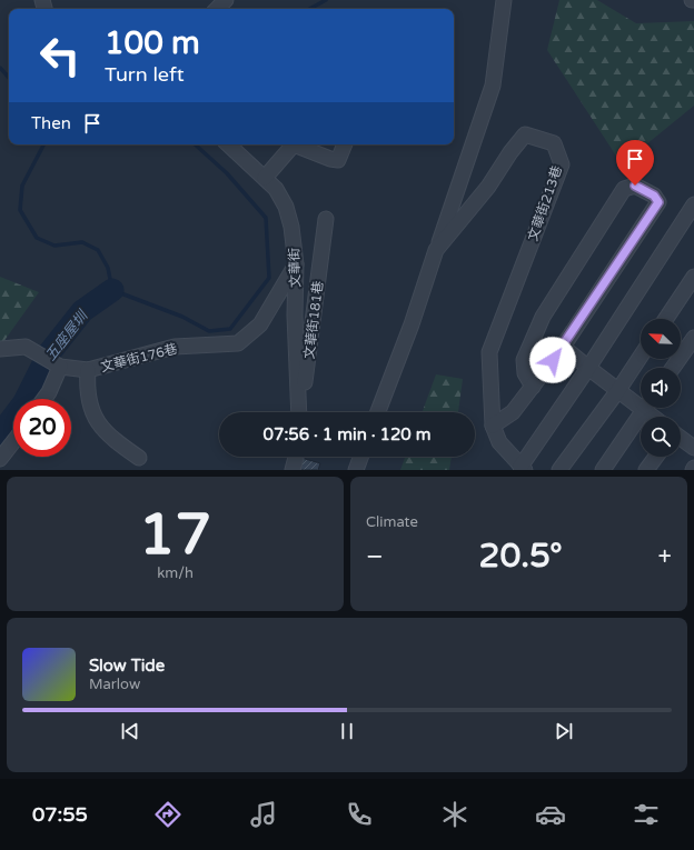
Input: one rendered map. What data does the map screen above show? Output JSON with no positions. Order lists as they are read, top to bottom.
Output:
{
  "streets": {
    "street": [
      "文華街213巷",
      "文華街",
      "文華街181巷",
      "文華街176巷"
    ]
  },
  "crossings": [
    ["文華街", "文華街176巷"]
  ],
  "water": ["五座屋圳"],
  "north": "top left",
  "page": {
    "turn": ["100 m", "Turn left"],
    "then": "Then",
    "limit": "20",
    "trip": "07:56 · 1 min · 120 m",
    "tile": [
      ["17", "km/h"],
      "Climate"
    ],
    "heat": ["−", "20.5°", "+"],
    "song": ["Slow Tide", "Marlow"],
    "tabs": "07:55"
  }
}
